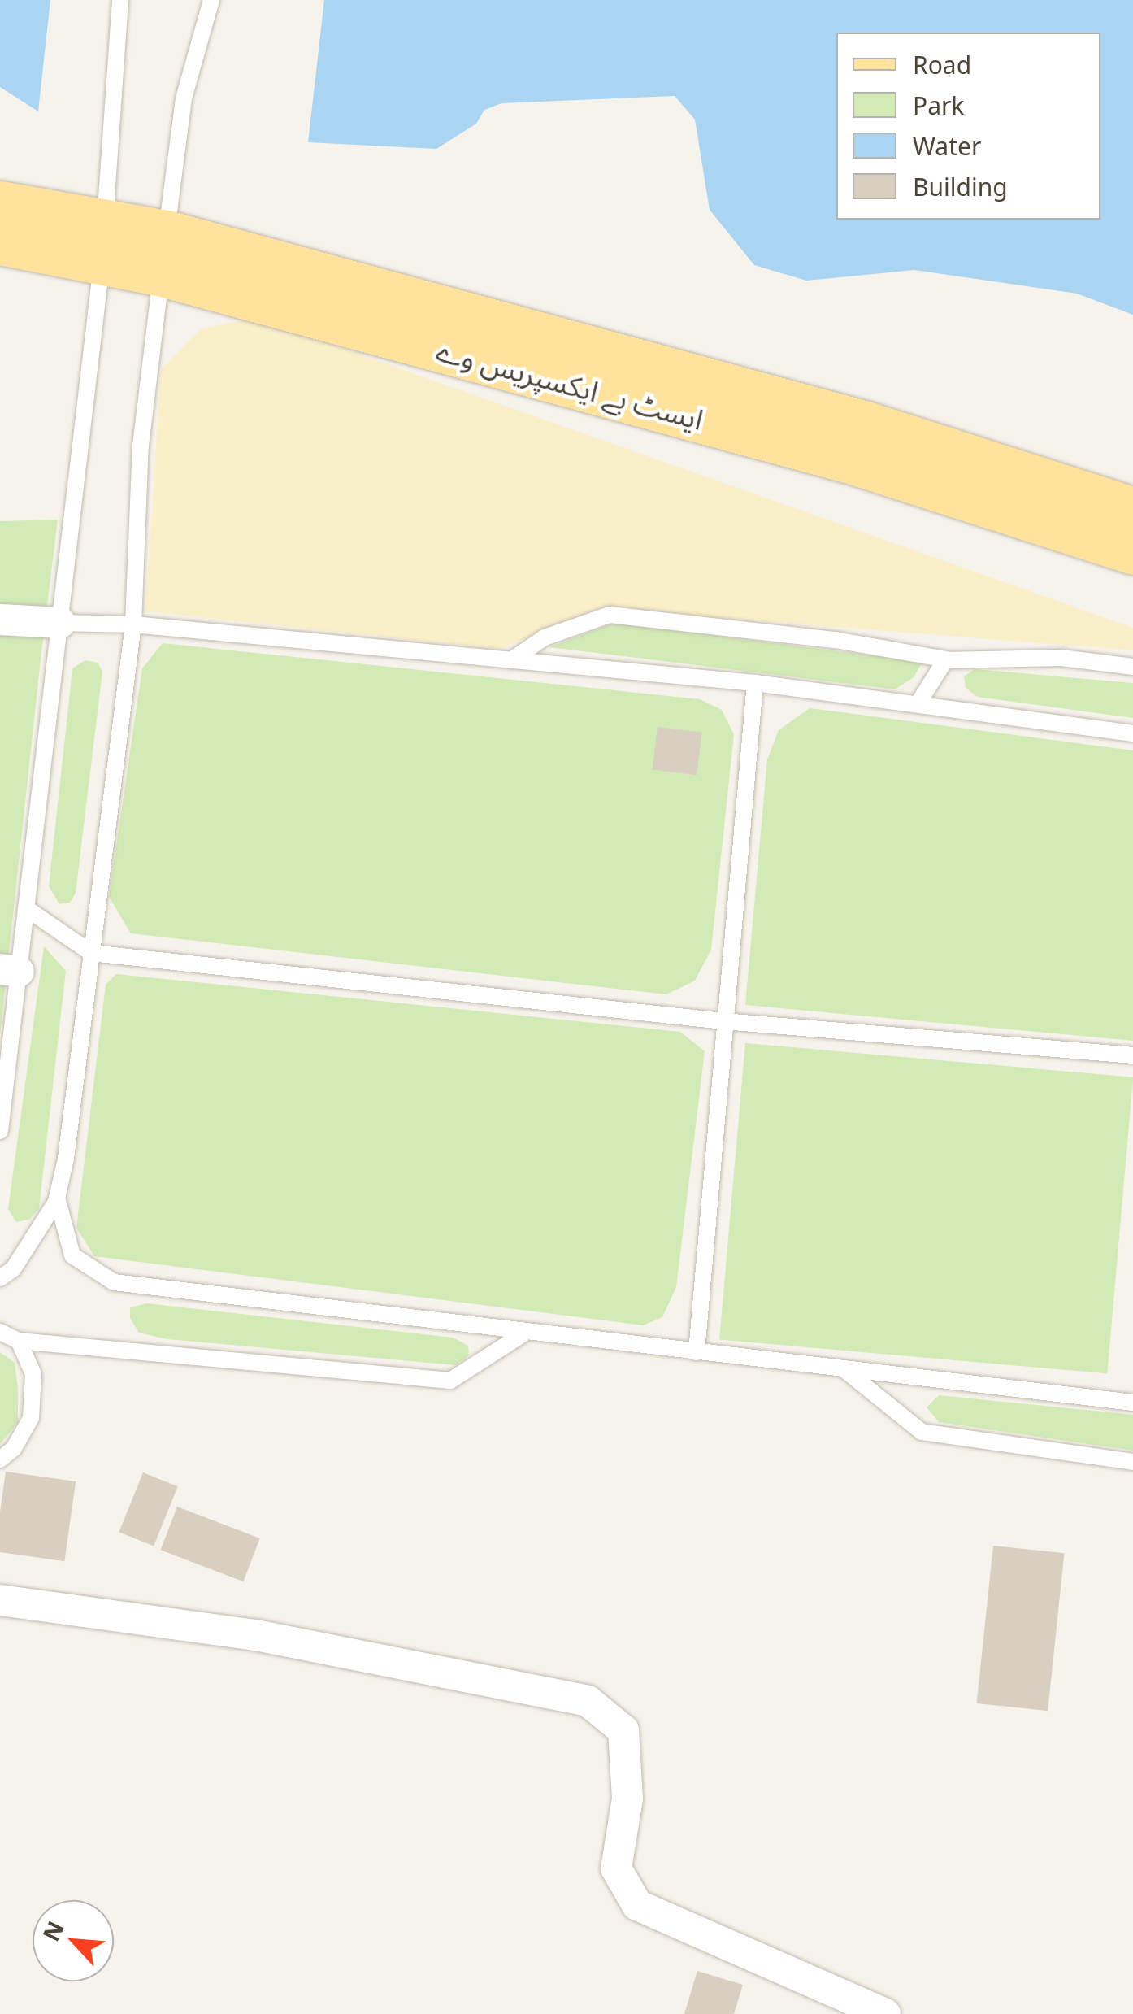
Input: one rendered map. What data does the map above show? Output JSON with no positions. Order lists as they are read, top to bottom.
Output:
{
  "streets": {
    "main road": ["ایسٹ بے ایکسپریس وے"]
  },
  "legend": [
    "Road",
    "Park",
    "Water",
    "Building"
  ],
  "north": "top left"
}
